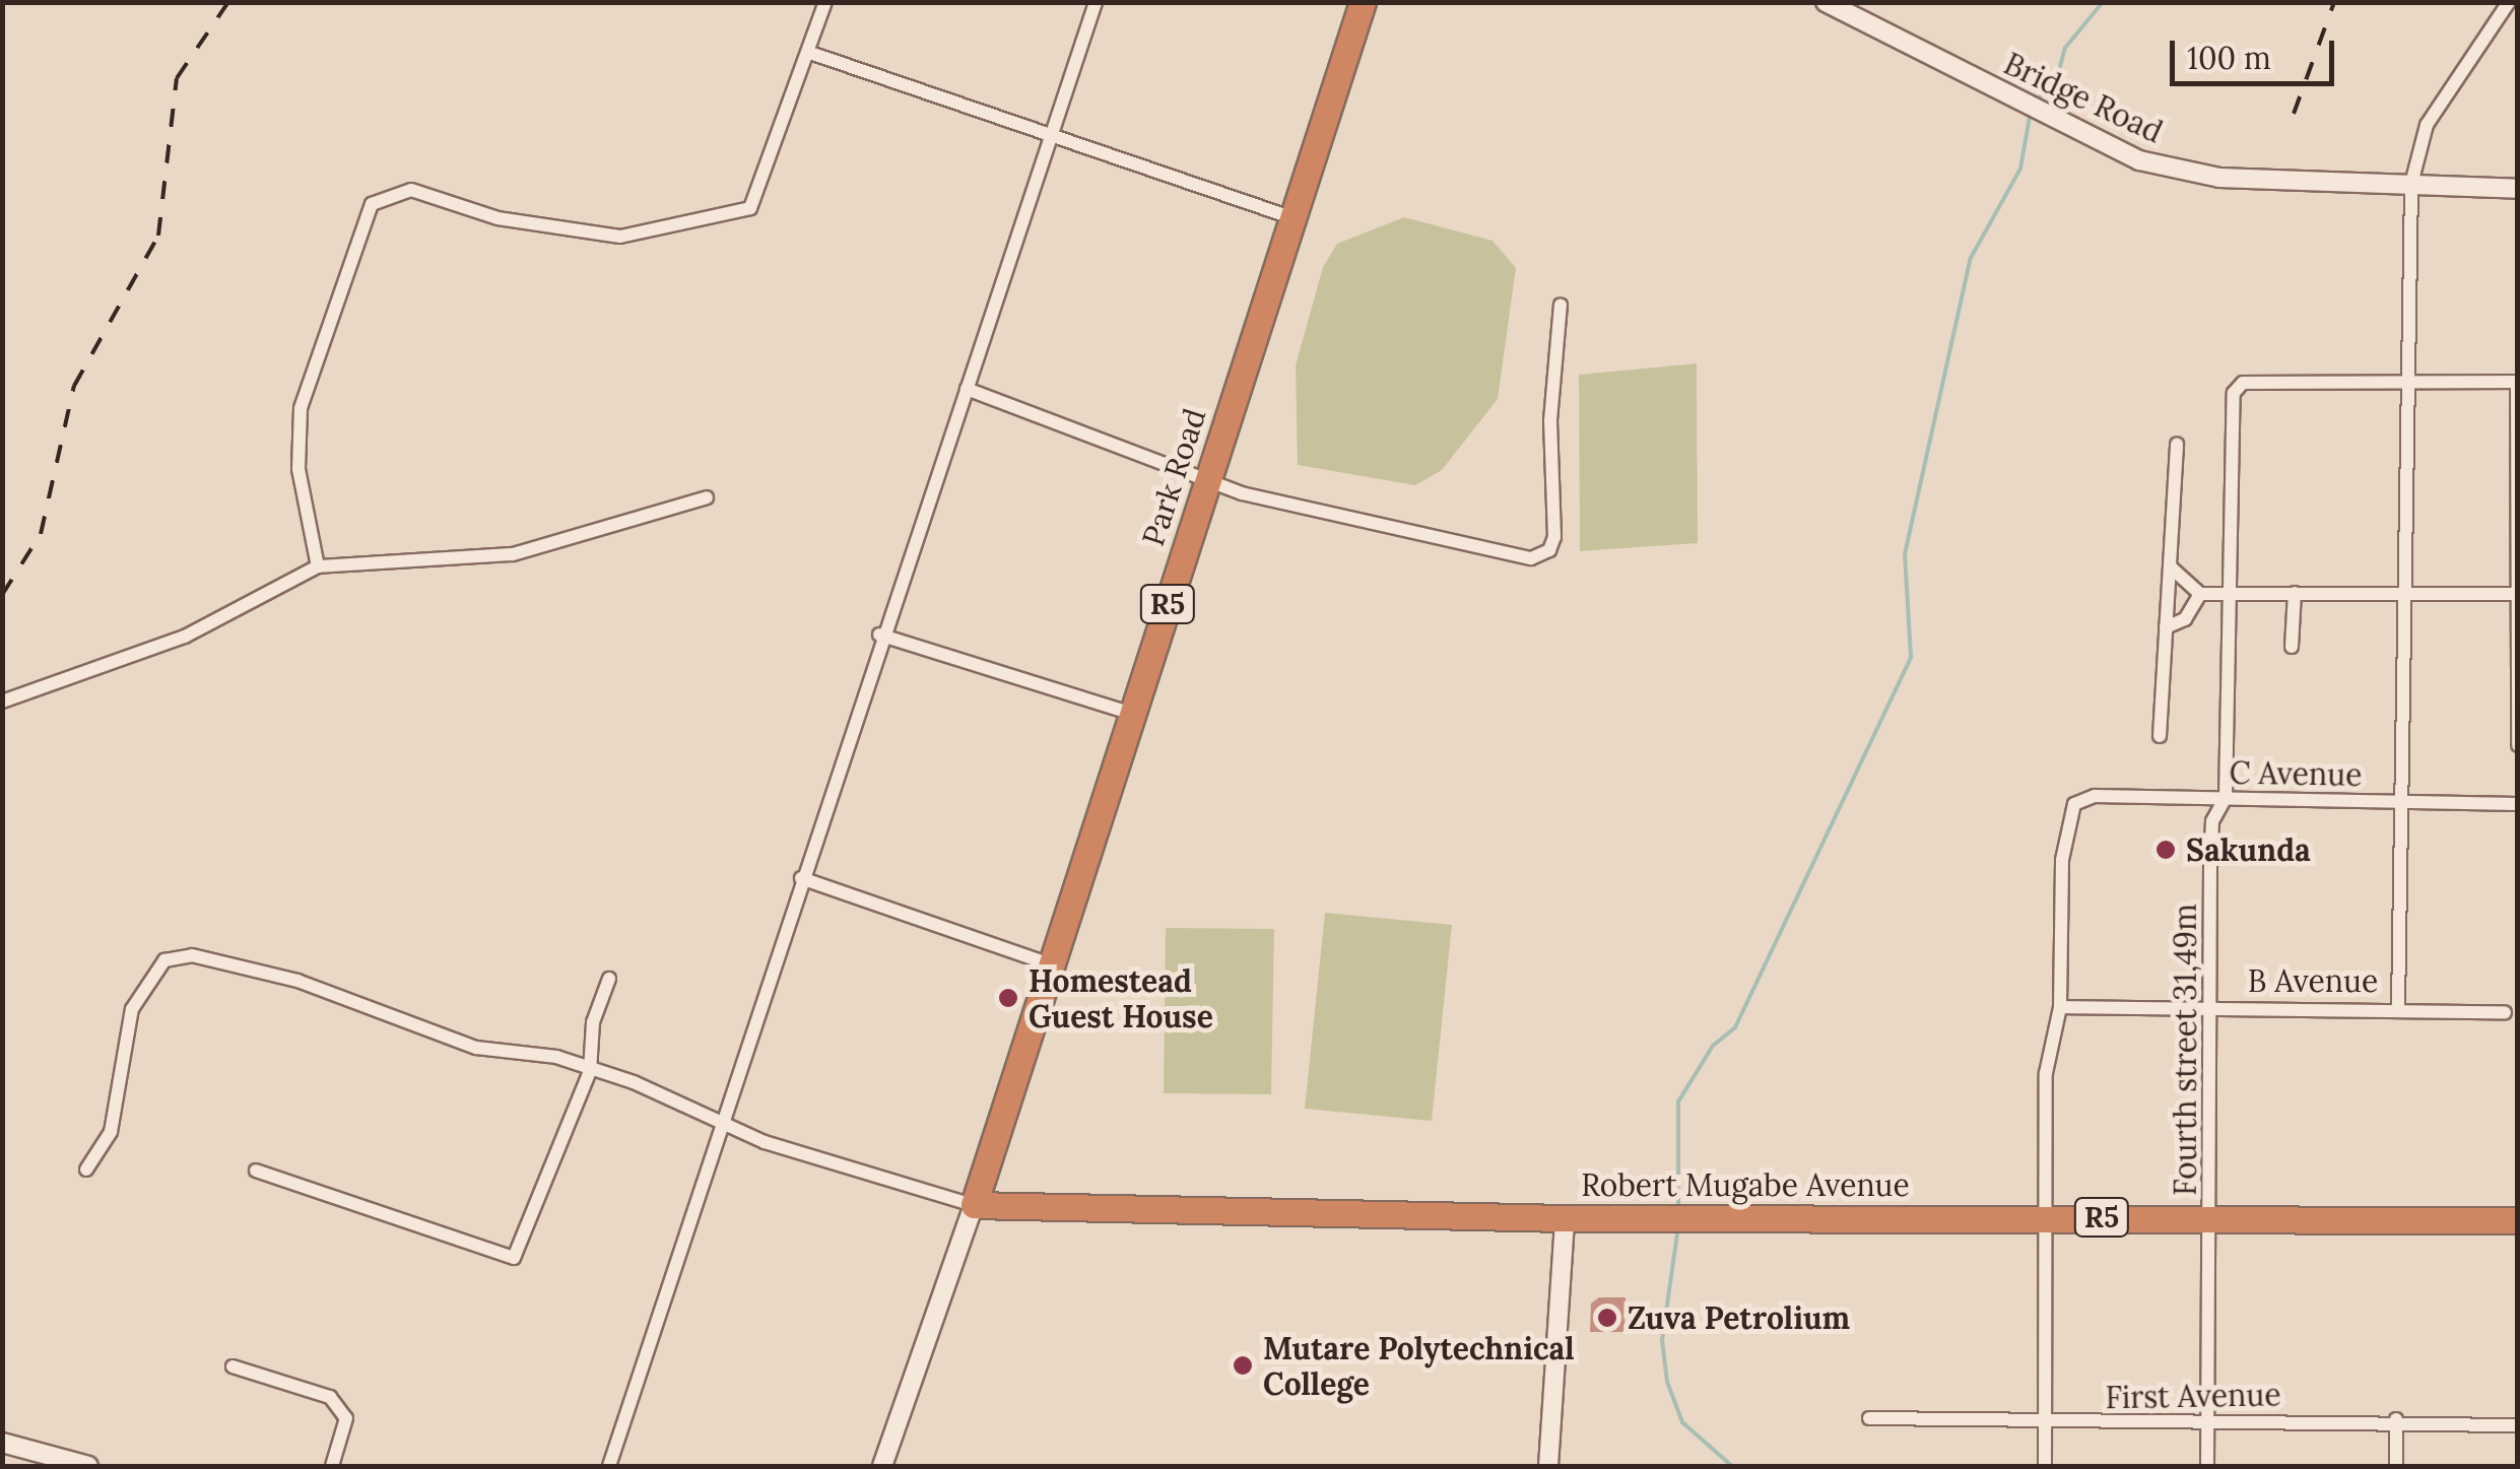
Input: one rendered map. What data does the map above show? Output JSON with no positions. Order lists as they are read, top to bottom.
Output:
{
  "streets": {
    "highway": ["Park Road", "R5", "Robert Mugabe Avenue"],
    "main road": ["Bridge Road"],
    "street": [
      "C Avenue",
      "B Avenue",
      "Fourth street 31,49m",
      "First Avenue"
    ]
  },
  "crossings": [
    ["Park Road", "Robert Mugabe Avenue"],
    ["C Avenue", "B Avenue"],
    ["C Avenue", "Fourth street 31,49m"],
    ["B Avenue", "Fourth street 31,49m"],
    ["Fourth street 31,49m", "Robert Mugabe Avenue"],
    ["Fourth street 31,49m", "First Avenue"]
  ],
  "places": [
    "Sakunda",
    "Homestead Guest House",
    "Zuva Petrolium",
    "Mutare Polytechnical College"
  ],
  "scale_bar": "100 m"
}
